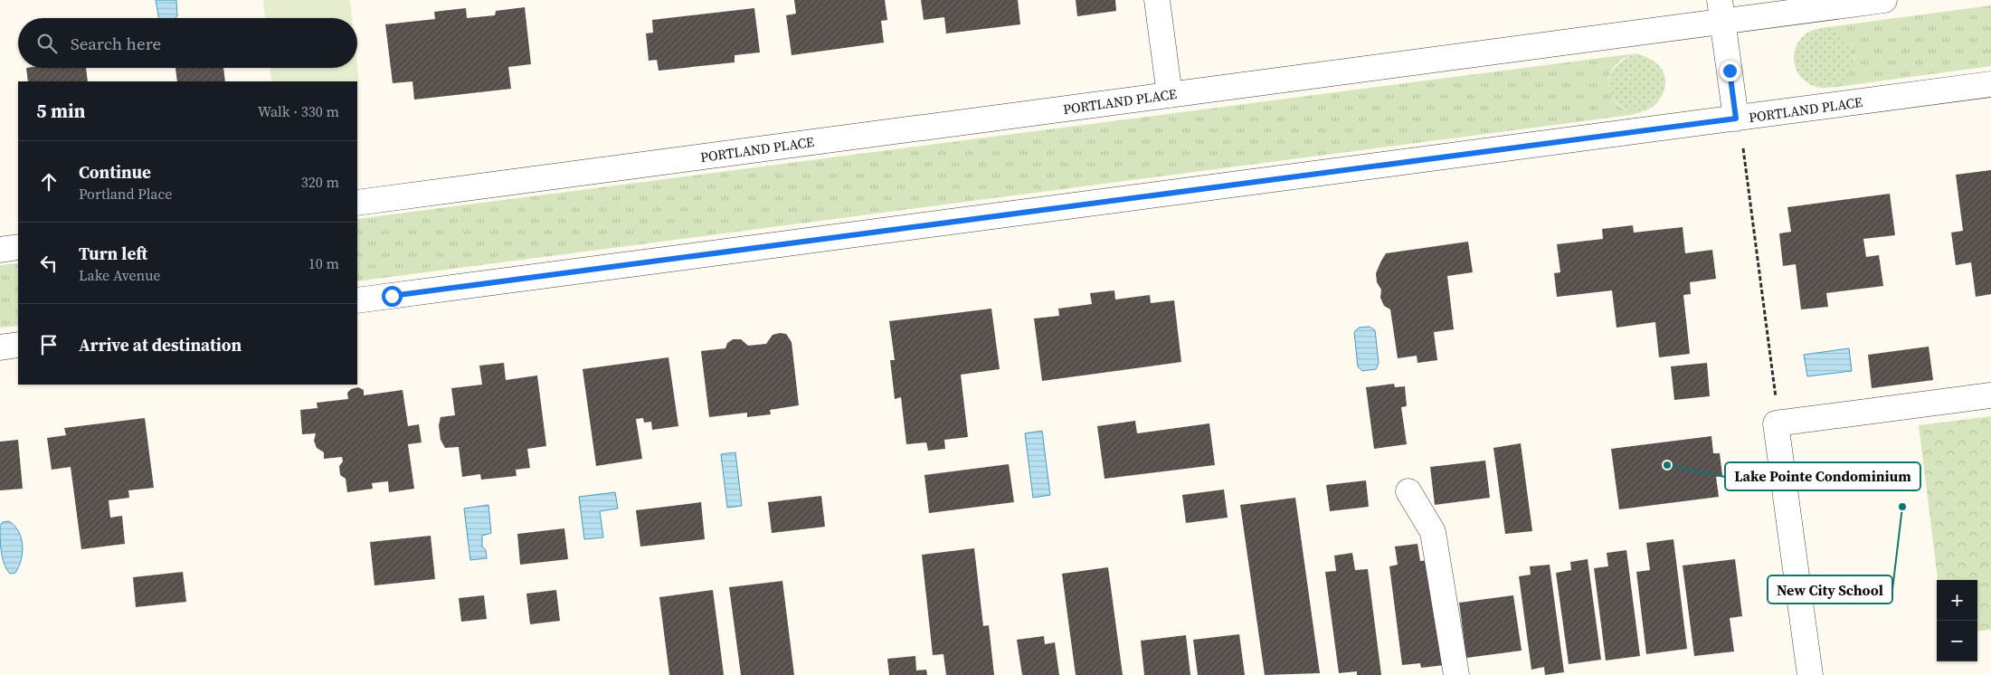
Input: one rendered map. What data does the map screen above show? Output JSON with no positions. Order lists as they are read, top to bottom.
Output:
{
  "streets": {
    "street": ["PORTLAND PLACE"]
  },
  "places": ["Lake Pointe Condominium", "New City School"],
  "page": {
    "search": "Search here",
    "heading": ["5 min", "Walk · 330 m"],
    "list": [
      ["Continue", "Portland Place", "320 m"],
      ["Turn left", "Lake Avenue", "10 m"],
      "Arrive at destination"
    ],
    "map_buttons": ["+", "−"]
  }
}
